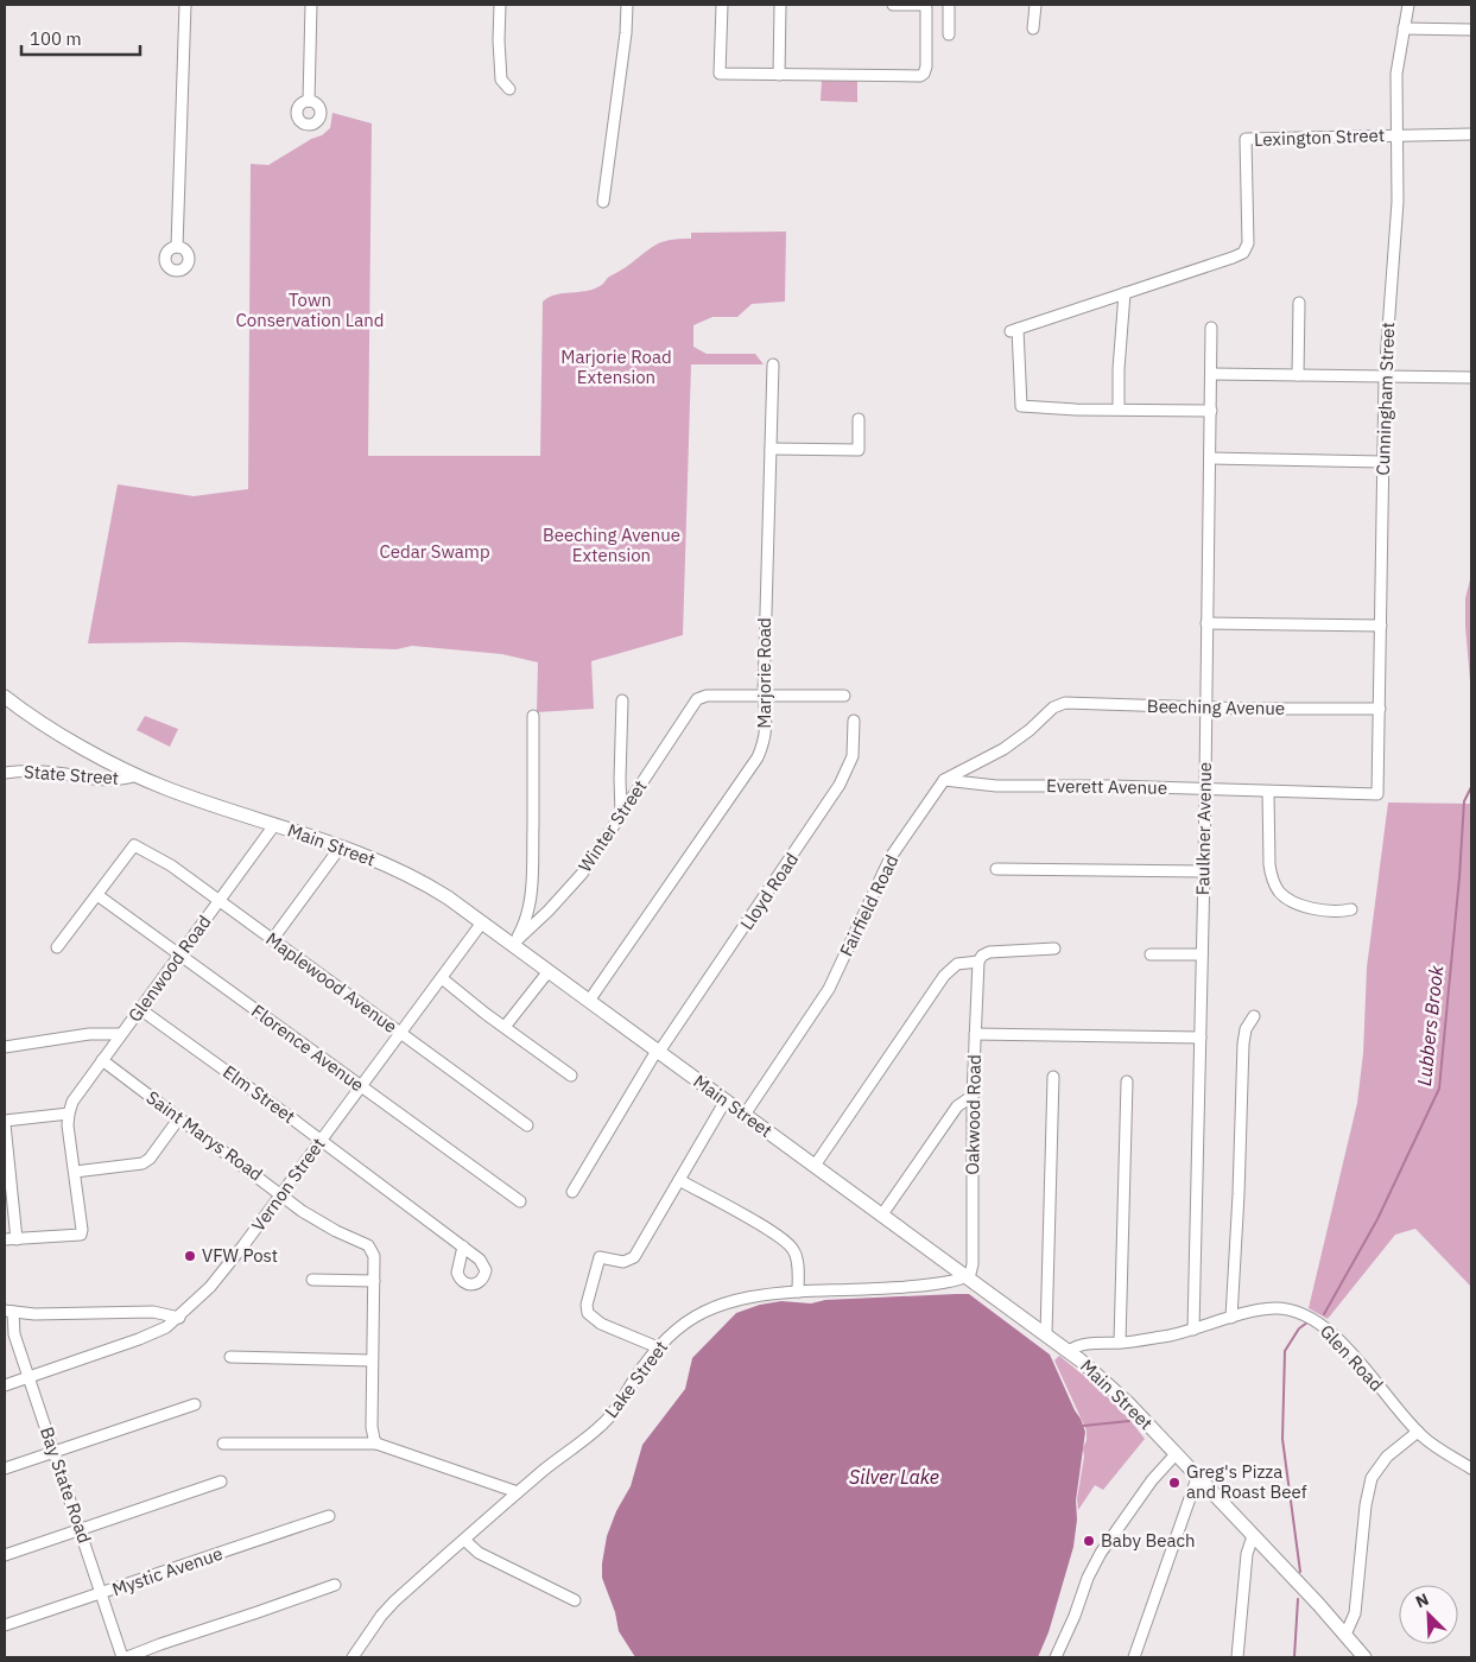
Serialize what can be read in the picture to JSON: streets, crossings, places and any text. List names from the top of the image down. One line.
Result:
{"streets":{"main road":["Main Street"],"street":["Lexington Street","Cunningham Street","Marjorie Road","Beeching Avenue","State Street","Everett Avenue","Winter Street","Faulkner Avenue","Lloyd Road","Fairfield Road","Glenwood Road","Maplewood Avenue","Florence Avenue","Elm Street","Oakwood Road","Saint Marys Road","Vernon Street","Glen Road","Lake Street","Bay State Road","Mystic Avenue"]},"crossings":[["Lexington Street","Cunningham Street"],["Cunningham Street","Beeching Avenue"],["Cunningham Street","Everett Avenue"],["Marjorie Road","Winter Street"],["Marjorie Road","Main Street"],["Beeching Avenue","Faulkner Avenue"],["Beeching Avenue","Fairfield Road"],["State Street","Main Street"],["Everett Avenue","Faulkner Avenue"],["Everett Avenue","Fairfield Road"],["Winter Street","Main Street"],["Faulkner Avenue","Glen Road"],["Main Street","Lloyd Road"],["Main Street","Fairfield Road"],["Main Street","Glenwood Road"],["Main Street","Oakwood Road"],["Main Street","Vernon Street"],["Main Street","Glen Road"],["Main Street","Lake Street"],["Glenwood Road","Maplewood Avenue"],["Glenwood Road","Florence Avenue"],["Glenwood Road","Elm Street"],["Glenwood Road","Saint Marys Road"],["Maplewood Avenue","Florence Avenue"],["Maplewood Avenue","Vernon Street"],["Florence Avenue","Vernon Street"],["Elm Street","Vernon Street"],["Oakwood Road","Lake Street"],["Saint Marys Road","Vernon Street"],["Vernon Street","Bay State Road"],["Bay State Road","Mystic Avenue"]],"water":["Lubbers Brook","Silver Lake"],"parks":["Town Conservation Land","Marjorie Road Extension","Beeching Avenue Extension","Cedar Swamp"],"places":["VFW Post","Greg's Pizza and Roast Beef","Baby Beach"],"scale_bar":"100 m","north":"top left"}
